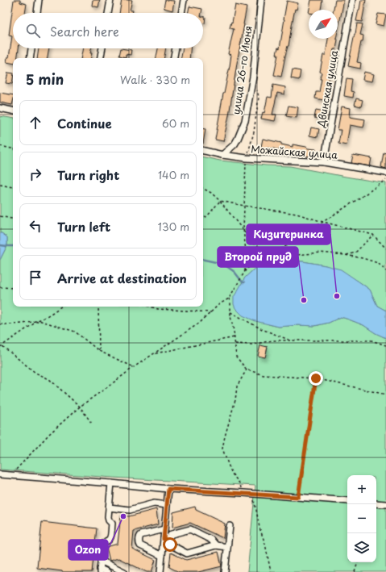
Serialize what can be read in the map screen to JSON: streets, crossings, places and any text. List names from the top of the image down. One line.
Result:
{"streets":{"street":["улица 26-го Июня","Двинская улица","Можайская улица"]},"crossings":[["улица 26-го Июня","Можайская улица"],["Двинская улица","Можайская улица"]],"places":["Кизитеринка","Второй пруд","Ozon"],"north":"top right","page":{"search":"Search here","heading":["5 min","Walk · 330 m"],"list":[["Continue","60 m"],["Turn right","140 m"],["Turn left","130 m"],"Arrive at destination"],"map_buttons":["+","−"]}}
